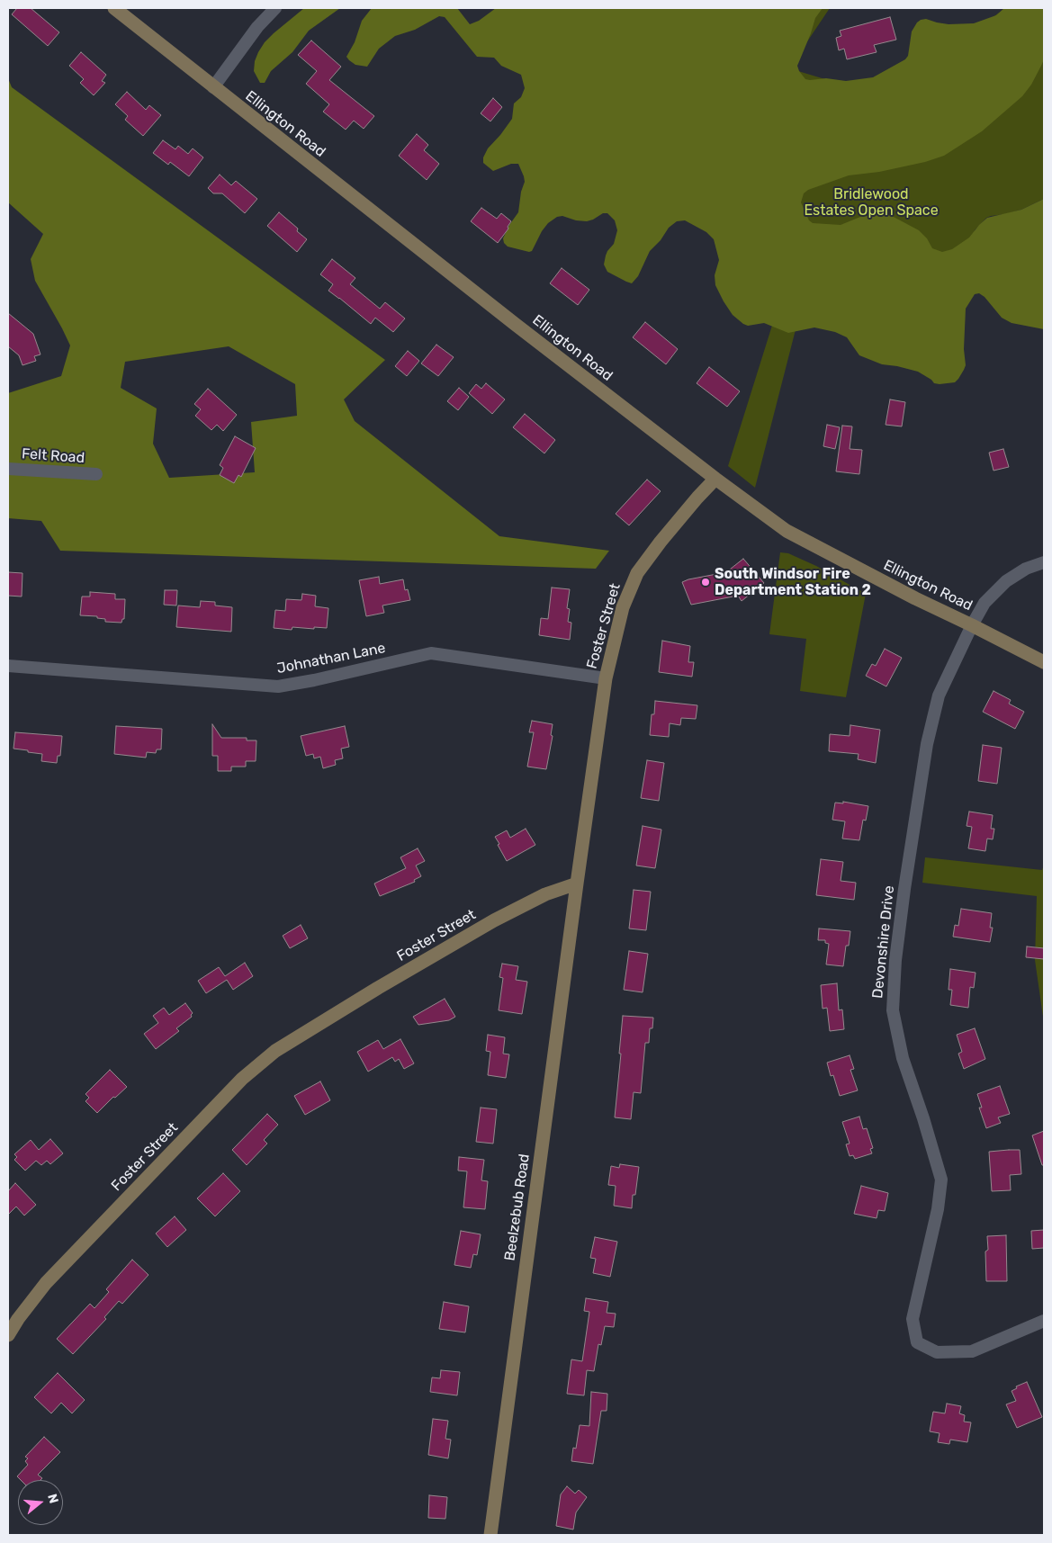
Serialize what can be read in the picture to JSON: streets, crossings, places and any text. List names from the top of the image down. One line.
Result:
{"streets":{"street":["Ellington Road","Felt Road","Foster Street","Johnathan Lane","Devonshire Drive","Beelzebub Road"]},"crossings":[["Ellington Road","Foster Street"],["Ellington Road","Devonshire Drive"],["Foster Street","Johnathan Lane"],["Foster Street","Beelzebub Road"]],"parks":["Bridlewood Estates Open Space"],"places":["South Windsor Fire Department Station 2"],"north":"right"}
